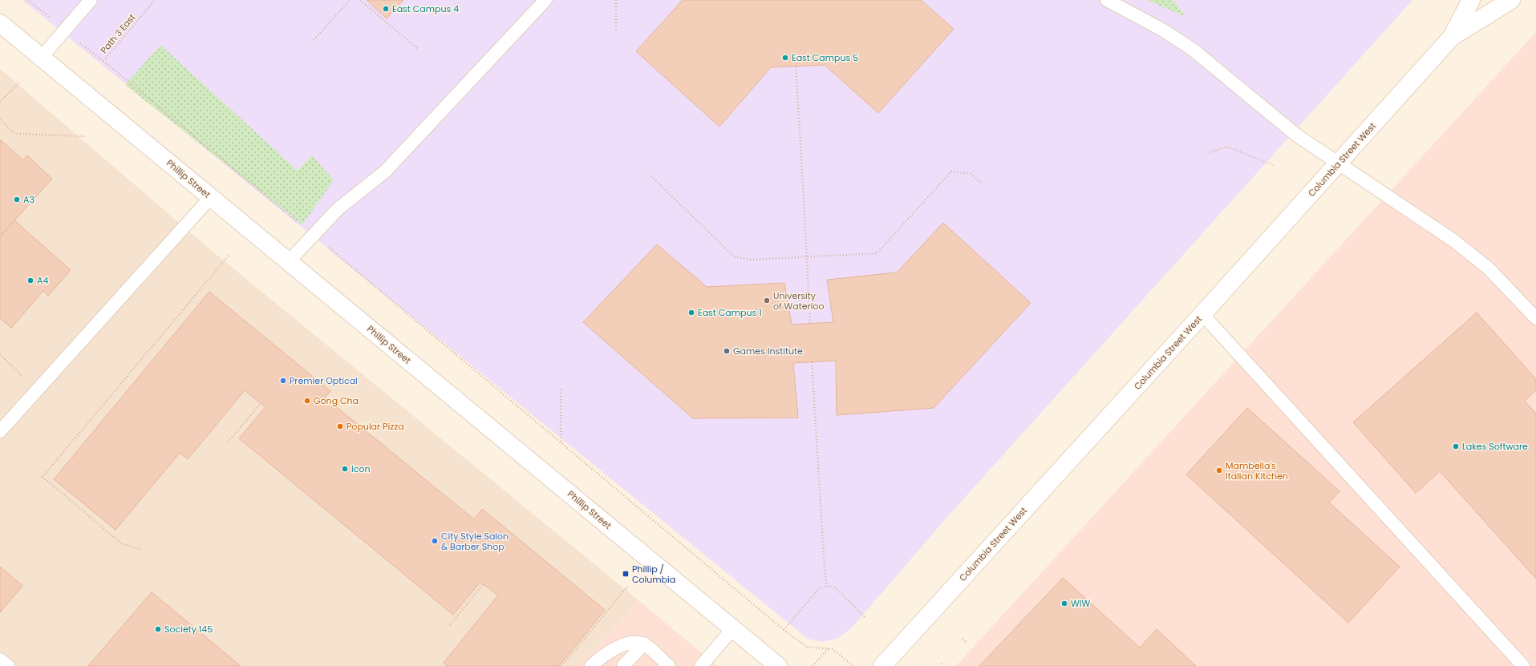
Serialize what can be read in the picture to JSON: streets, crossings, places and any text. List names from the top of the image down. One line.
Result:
{"streets":{"street":["Columbia Street West","Phillip Street"],"path":["Path 3 East"]},"places":{"other":["East Campus 4","East Campus 5","A3","A4","University of Waterloo","East Campus 1","Games Institute","Premier Optical","Gong Cha","Popular Pizza","Lakes Software","Icon","Mambella's Italian Kitchen","City Style Salon & Barber Shop","WIW","Society 145"],"transit":["Phillip / Columbia"]}}
